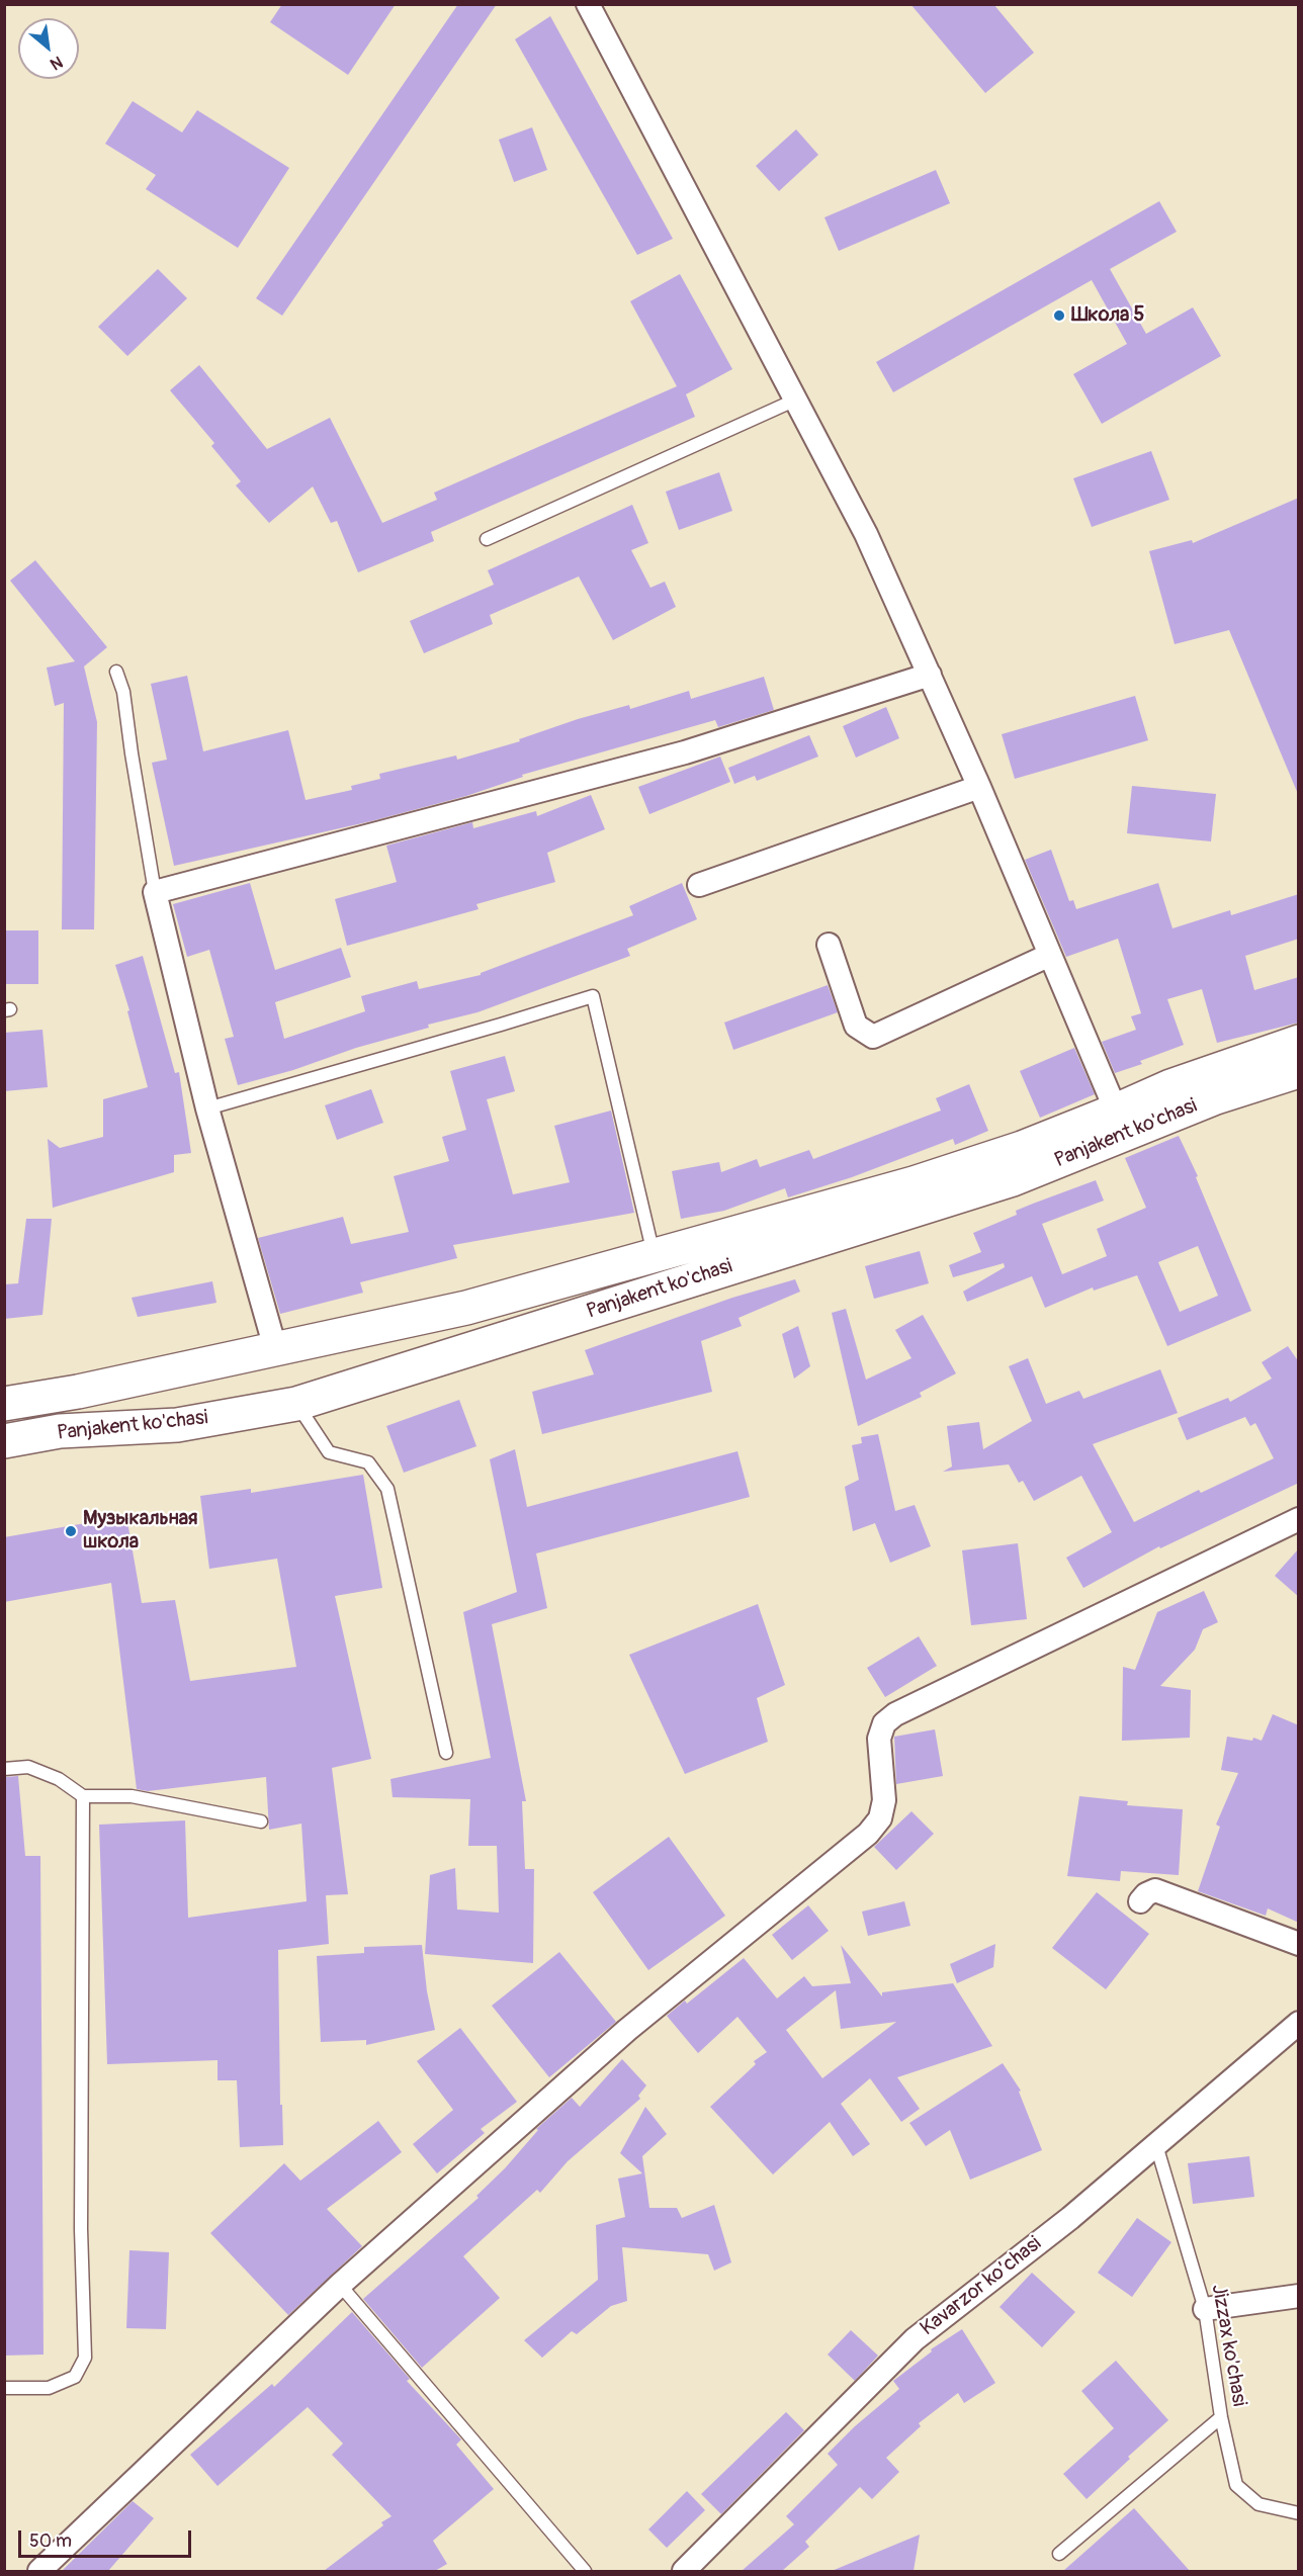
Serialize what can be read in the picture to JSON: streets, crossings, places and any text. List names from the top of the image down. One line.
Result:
{"streets":{"main road":["Panjakent ko'chasi"],"street":["Kavarzor ko’chasi"],"lane":["Jizzax ko'chasi"]},"crossings":[["Kavarzor ko’chasi","Jizzax ko'chasi"]],"places":["Школа 5","Музыкальная школа"],"scale_bar":"50 m","north":"bottom right"}
